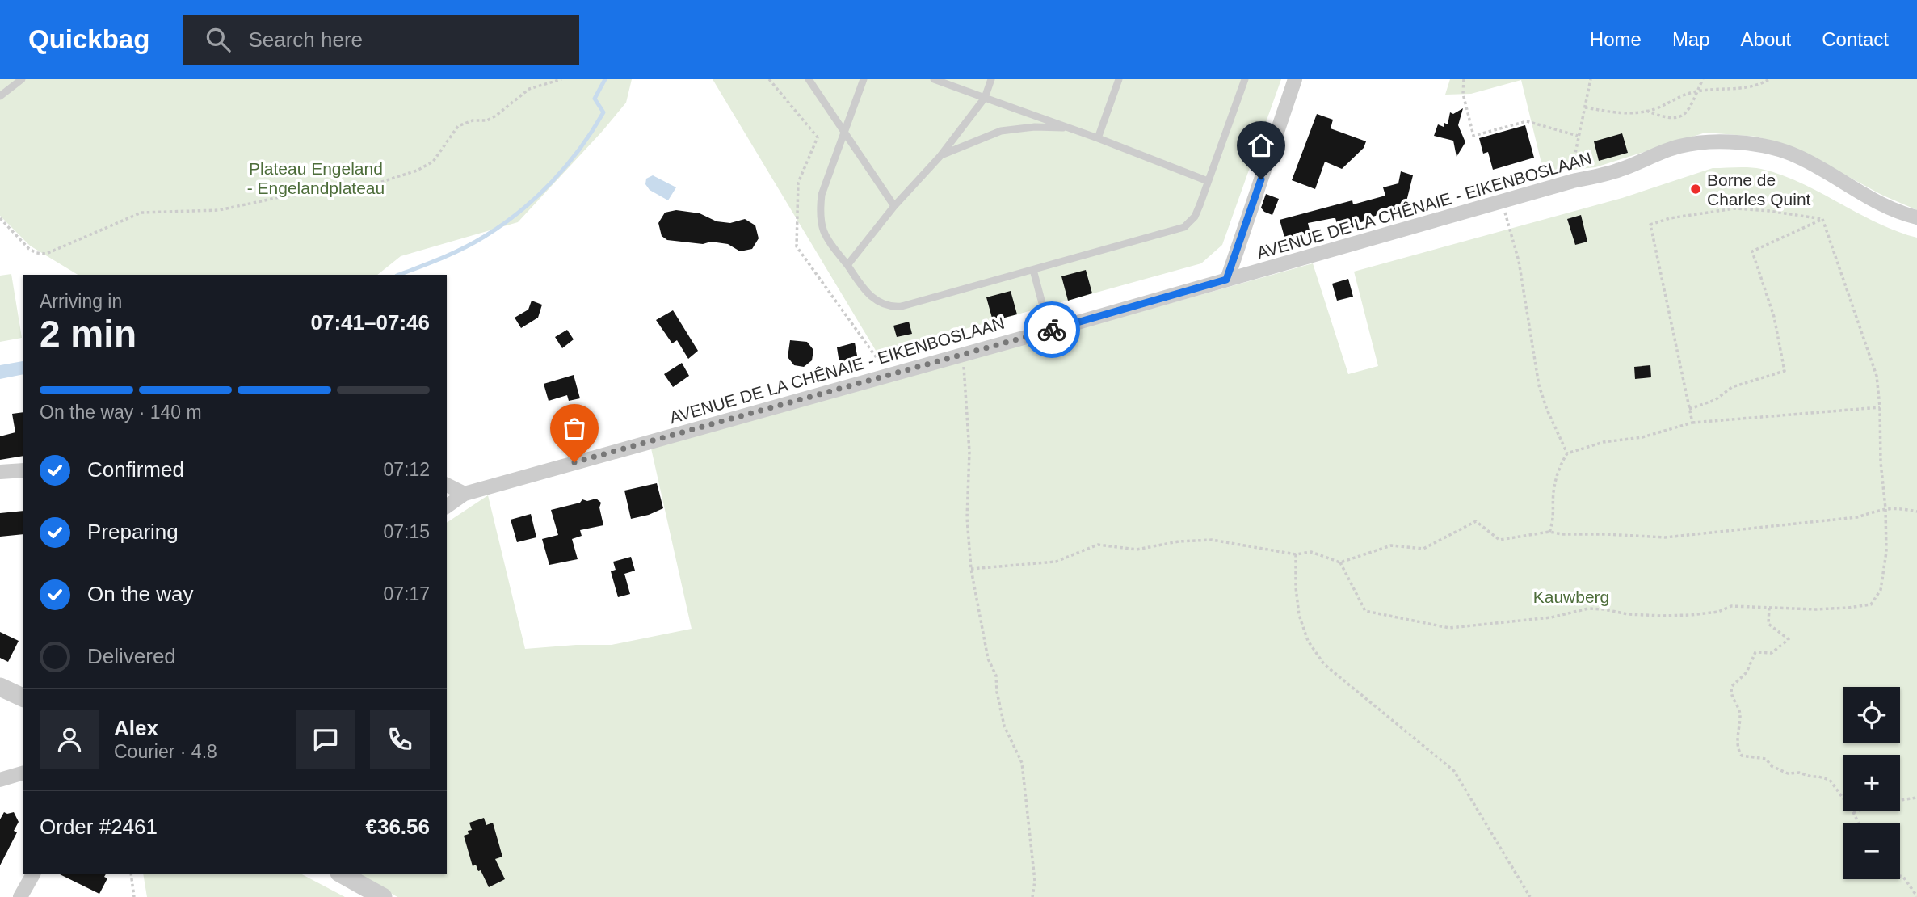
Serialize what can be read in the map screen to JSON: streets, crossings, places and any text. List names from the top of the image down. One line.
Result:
{"streets":{"street":["AVENUE DE LA CHÊNAIE - EIKENBOSLAAN"]},"parks":["Plateau Engeland - Engelandplateau","Kauwberg"],"places":["Borne de Charles Quint"],"page":{"header":"Quickbag","search":"Search here","nav":["Home","Map","About","Contact"],"heading":["2 min","Arriving in","07:41–07:46"],"panel":["Alex","Courier · 4.8","Order #2461","€36.56"],"bar":"On the way · 140 m","list":[["Confirmed","07:12"],["Preparing","07:15"],["On the way","07:17"],"Delivered"],"map_buttons":["+","−"]}}
